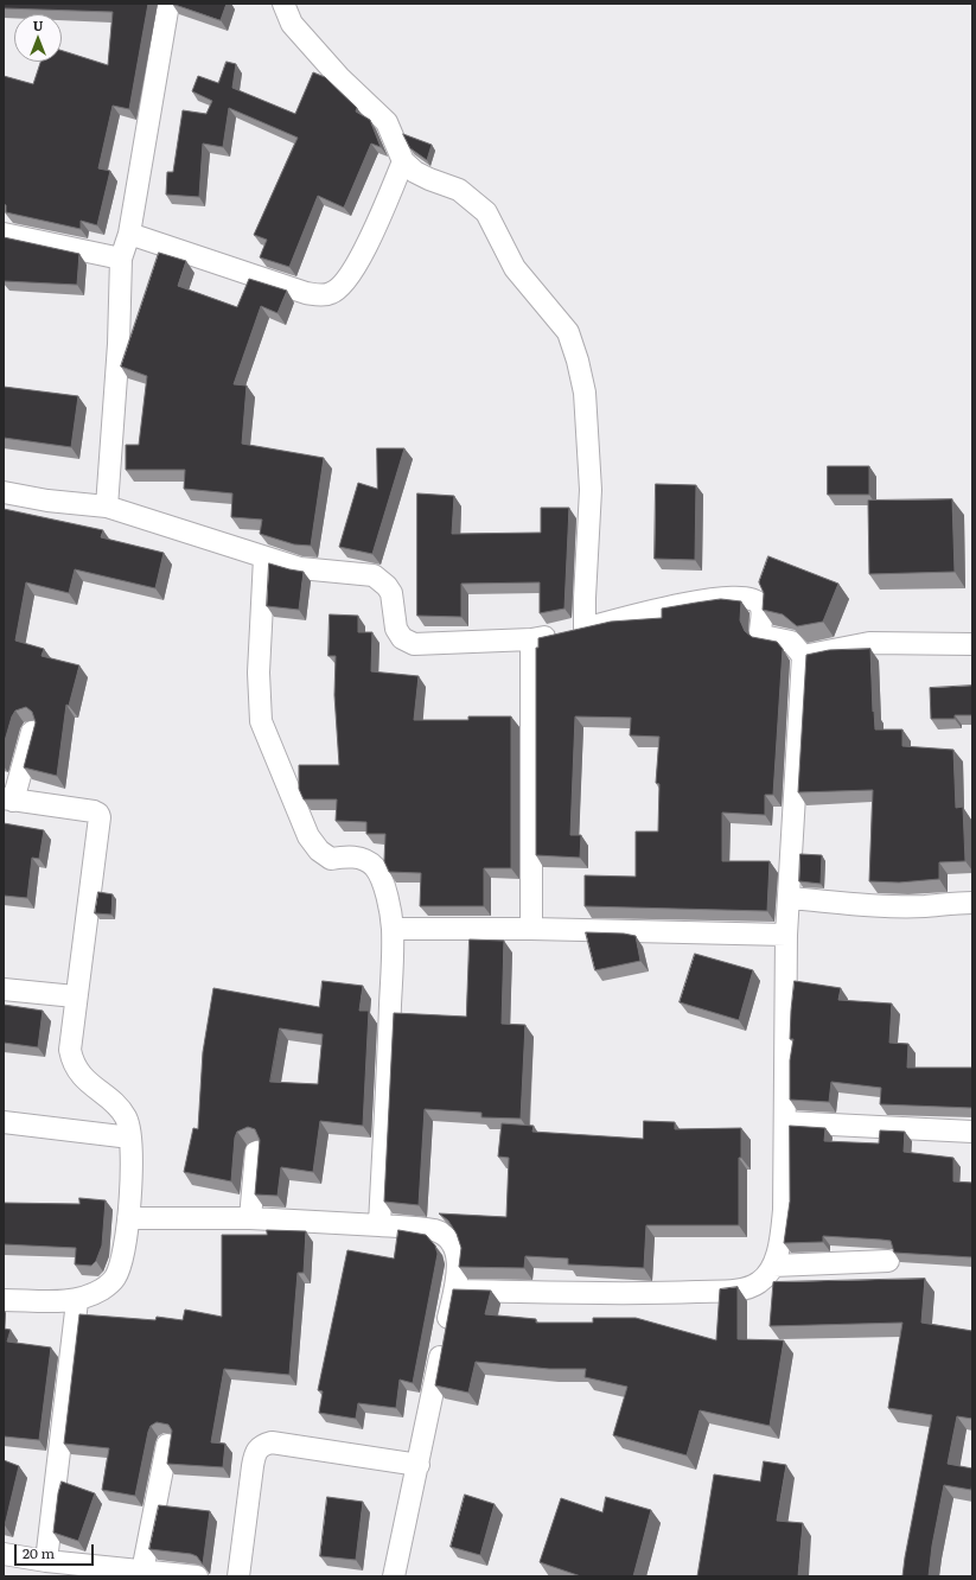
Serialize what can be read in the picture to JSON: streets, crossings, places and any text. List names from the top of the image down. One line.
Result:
{"scale_bar":"20 m","north":"top"}
